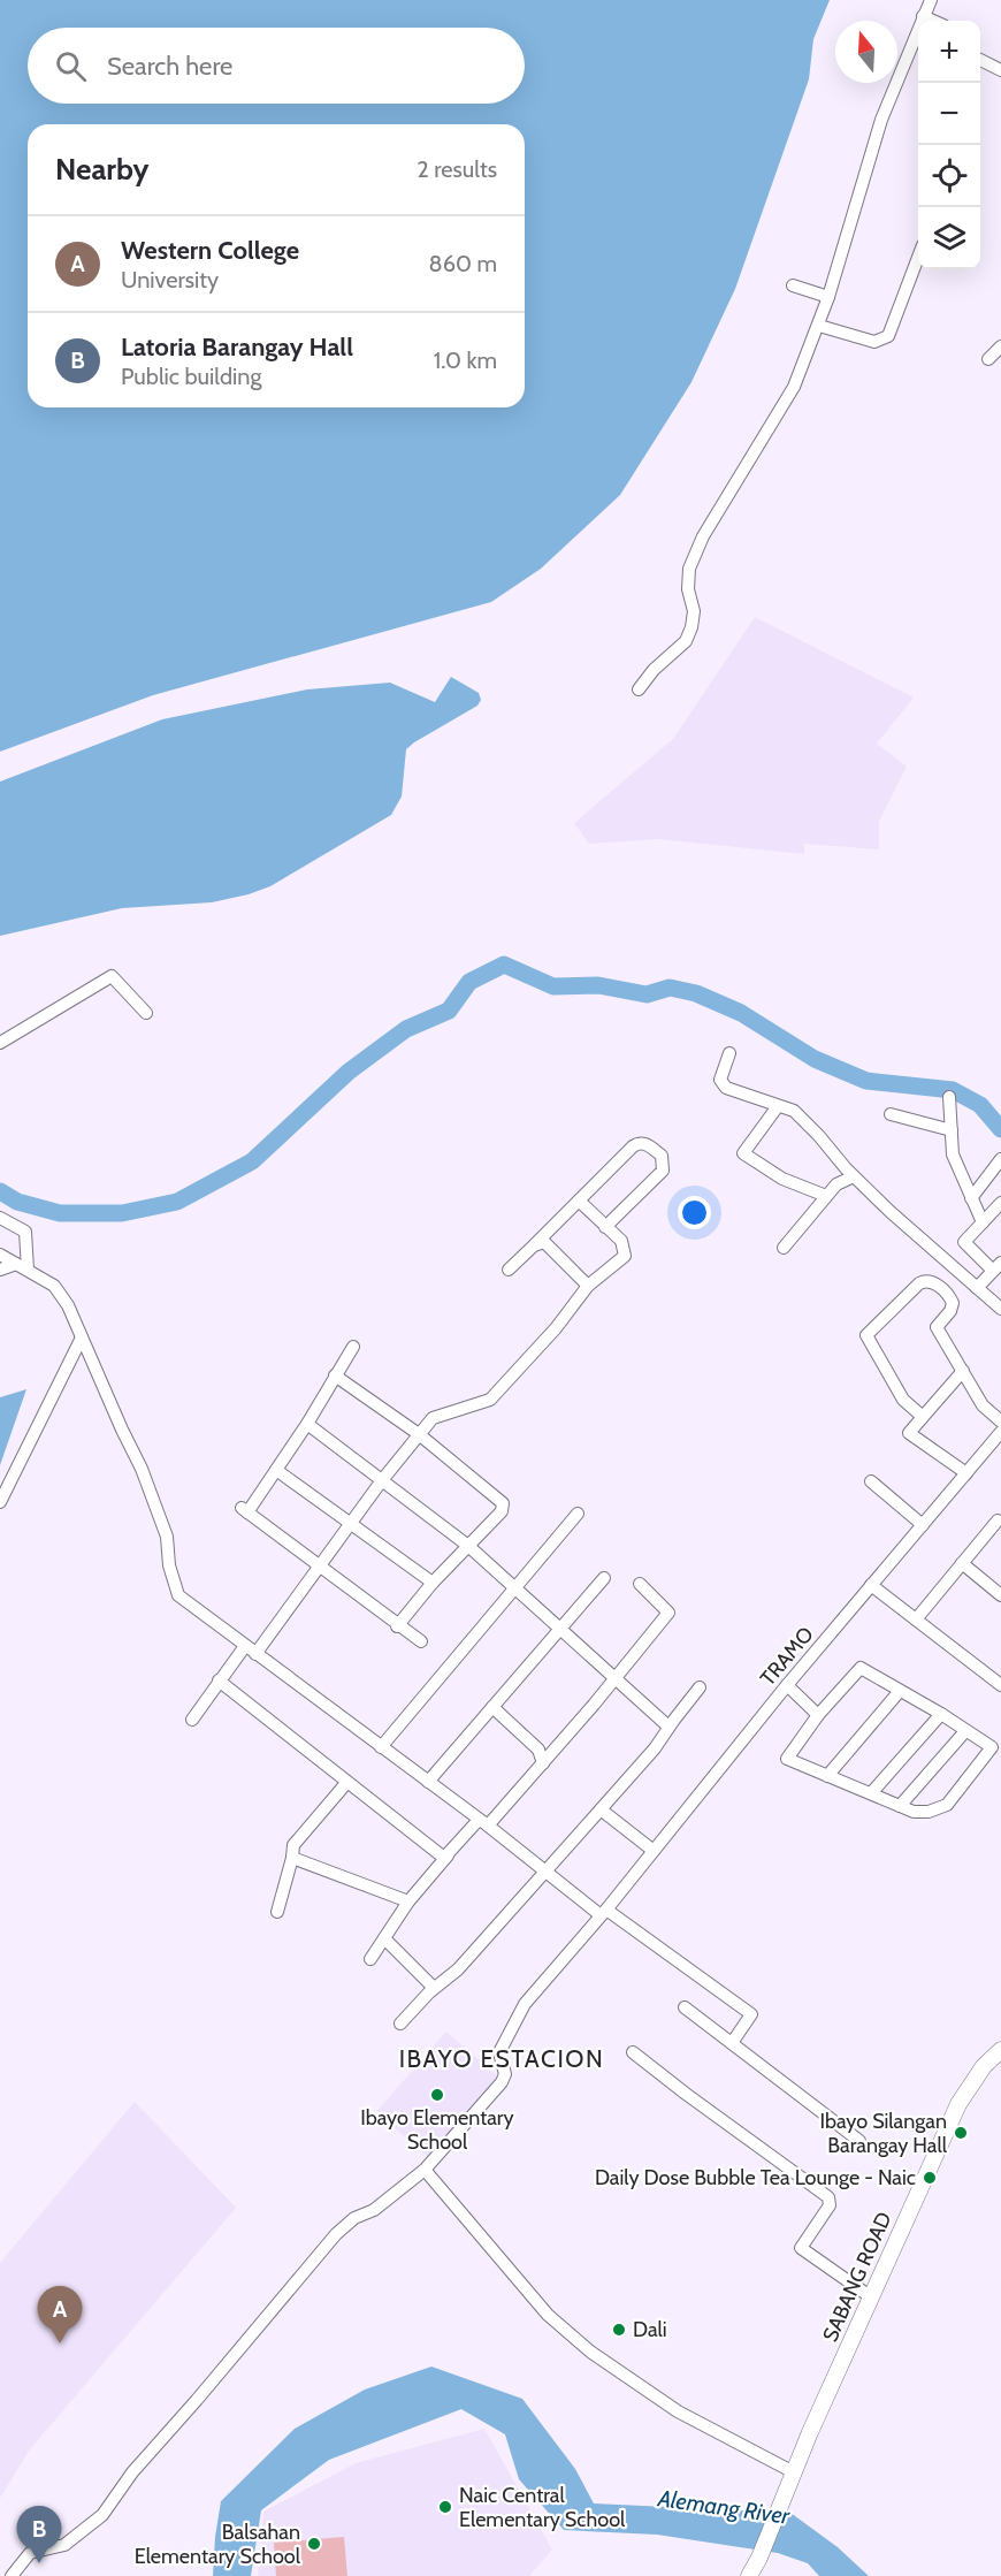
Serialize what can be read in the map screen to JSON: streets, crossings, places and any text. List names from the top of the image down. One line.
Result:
{"streets":{"main road":["SABANG ROAD"],"street":["TRAMO"]},"districts":["IBAYO ESTACION"],"water":["Alemang River"],"places":["Ibayo Elementary School","Ibayo Silangan Barangay Hall","Daily Dose Bubble Tea Lounge - Naic","Dali","Naic Central Elementary School","Balsahan Elementary School"],"north":"top","page":{"map_buttons":["+","−"],"search":"Search here","heading":["Nearby","2 results"],"list":[{"mark":"A","name":"Western College","note":"University","value":"860 m"},{"mark":"B","name":"Latoria Barangay Hall","note":"Public building","value":"1.0 km"}],"pins":["A","B"]}}
